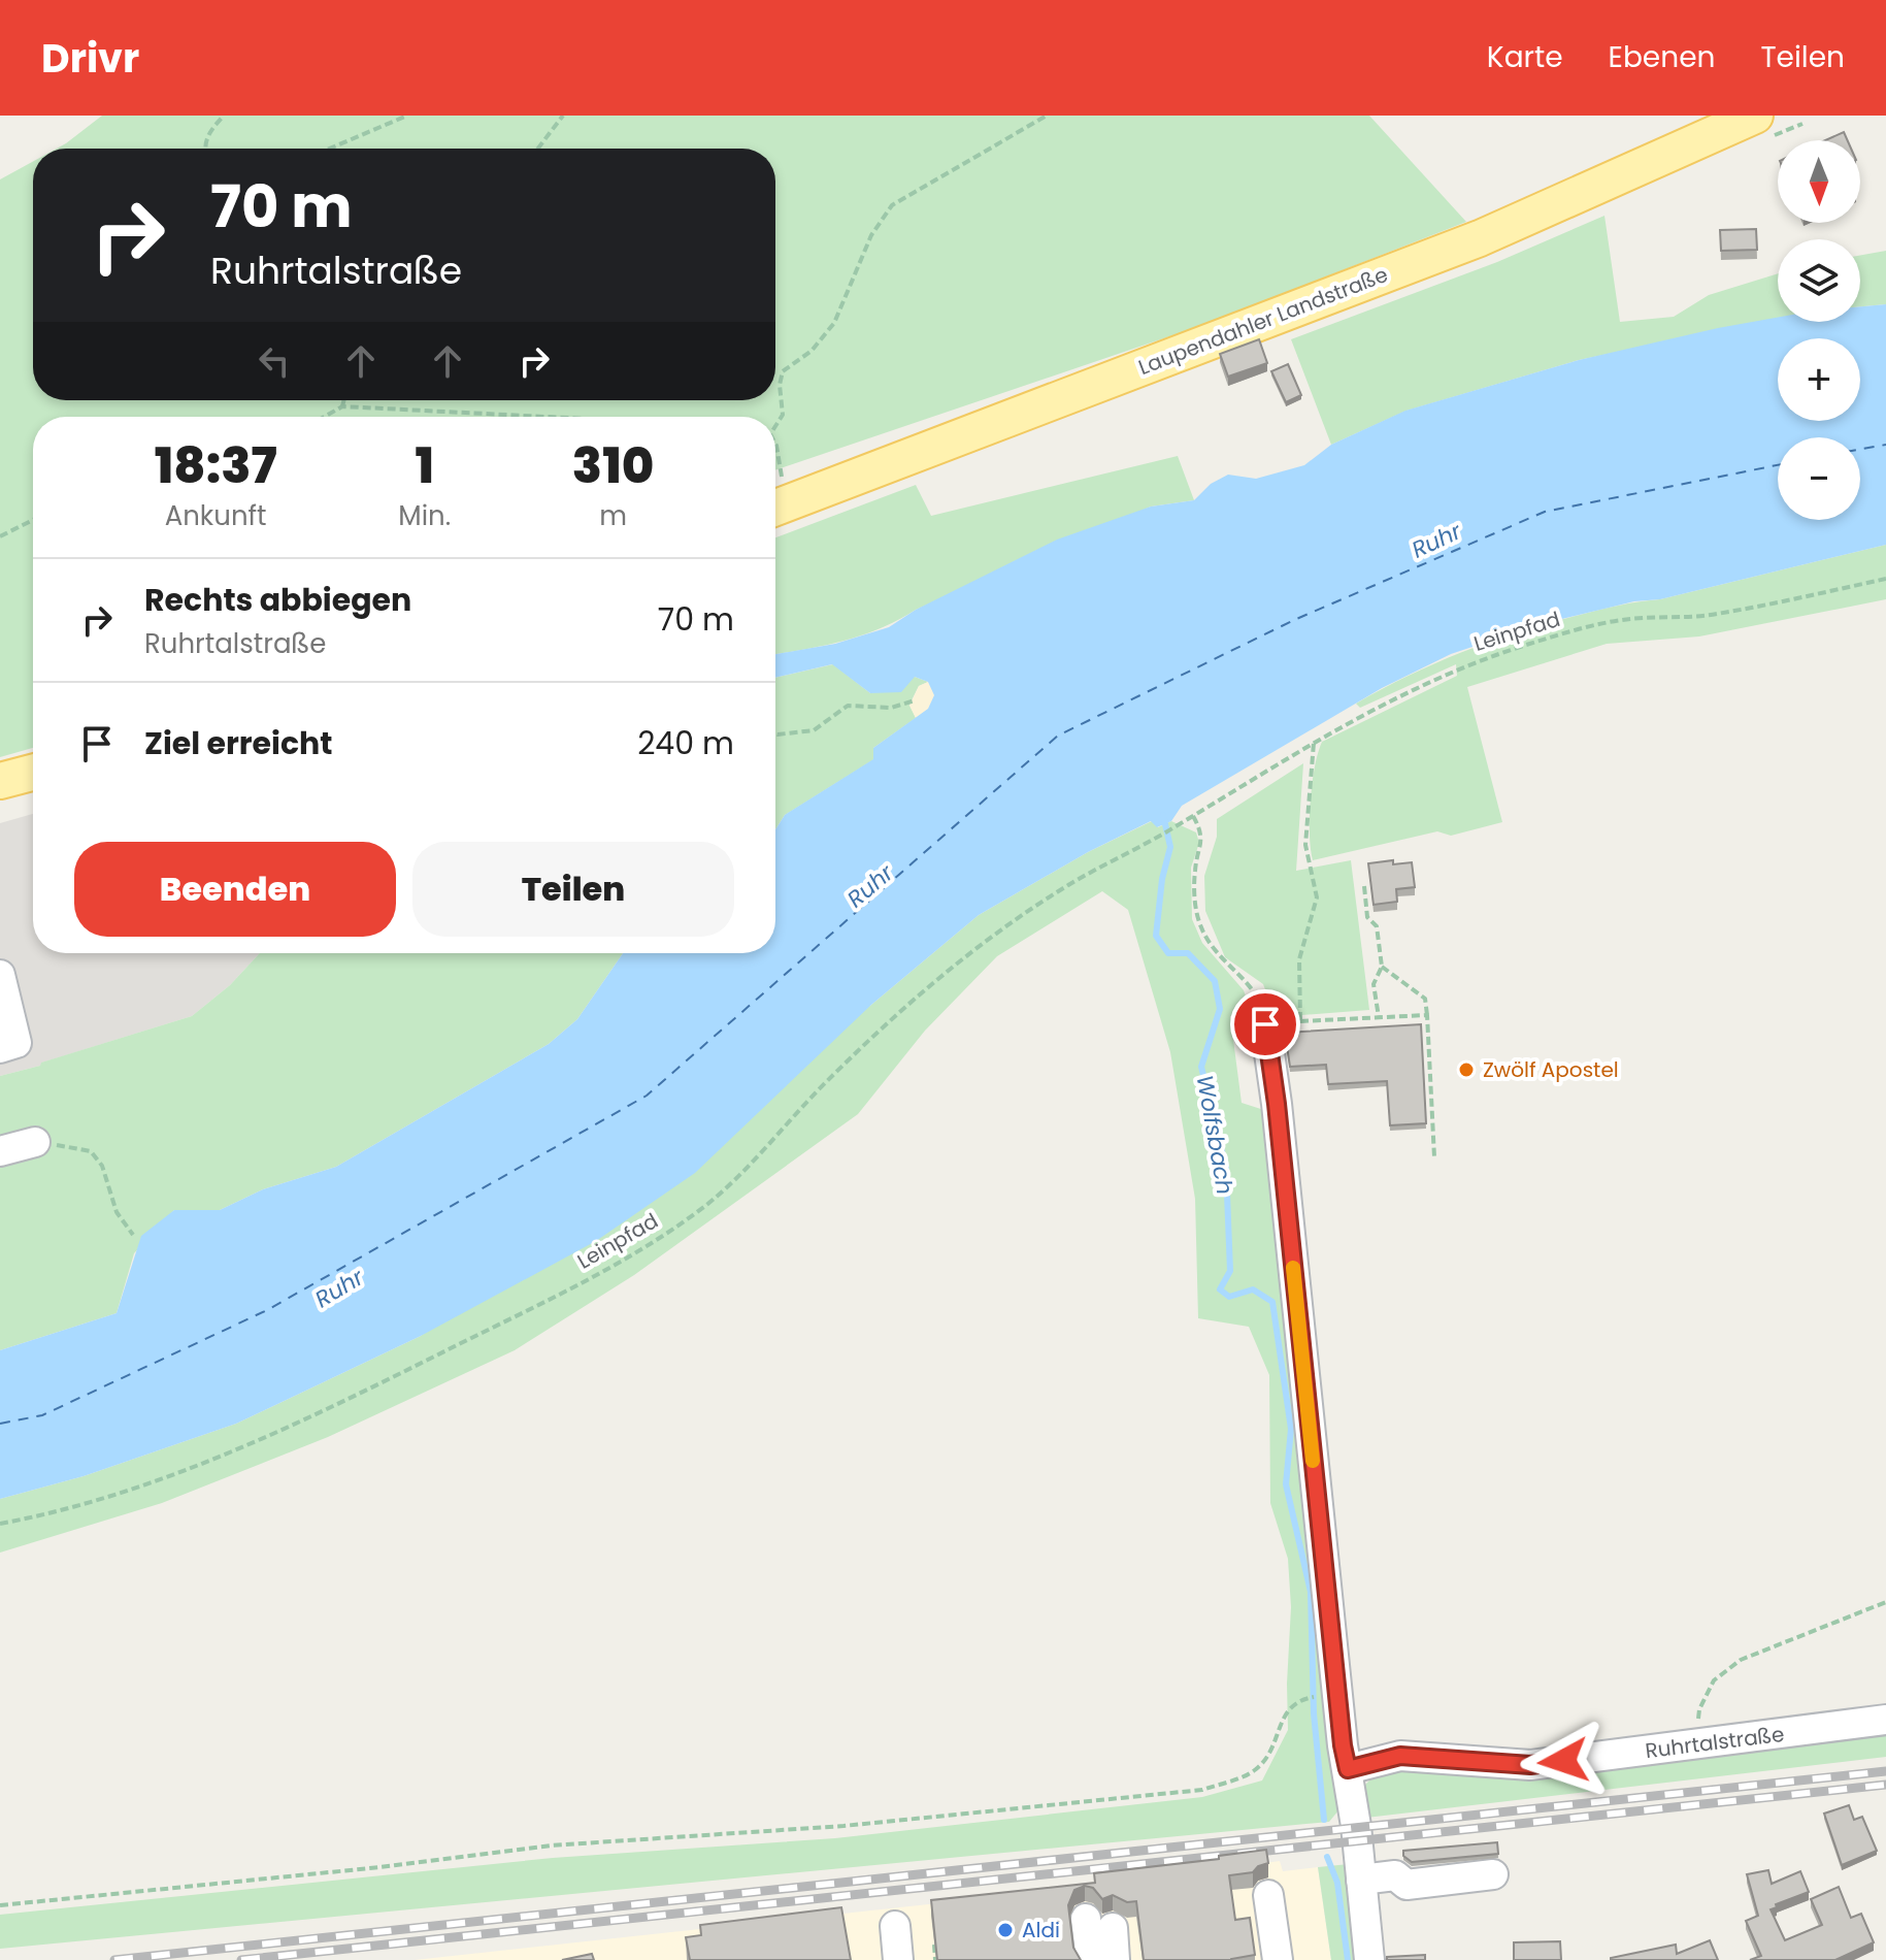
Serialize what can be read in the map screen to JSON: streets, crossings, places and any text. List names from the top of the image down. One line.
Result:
{"streets":{"main road":["Laupendahler Landstraße"],"street":["Ruhrtalstraße"],"path":["Leinpfad"]},"water":["Ruhr","Wolfsbach"],"places":["Zwölf Apostel","Aldi"],"north":"bottom","page":{"header":"Drivr","nav":["Karte","Ebenen","Teilen"],"map_buttons":["+","−"],"turn":["70 m","Ruhrtalstraße"],"eta":["18:37","Ankunft","1","Min.","310","m"],"list":[{"name":"Rechts abbiegen","note":"Ruhrtalstraße","value":"70 m"},{"name":"Ziel erreicht","value":"240 m"}],"buttons":["Beenden","Teilen"]}}
